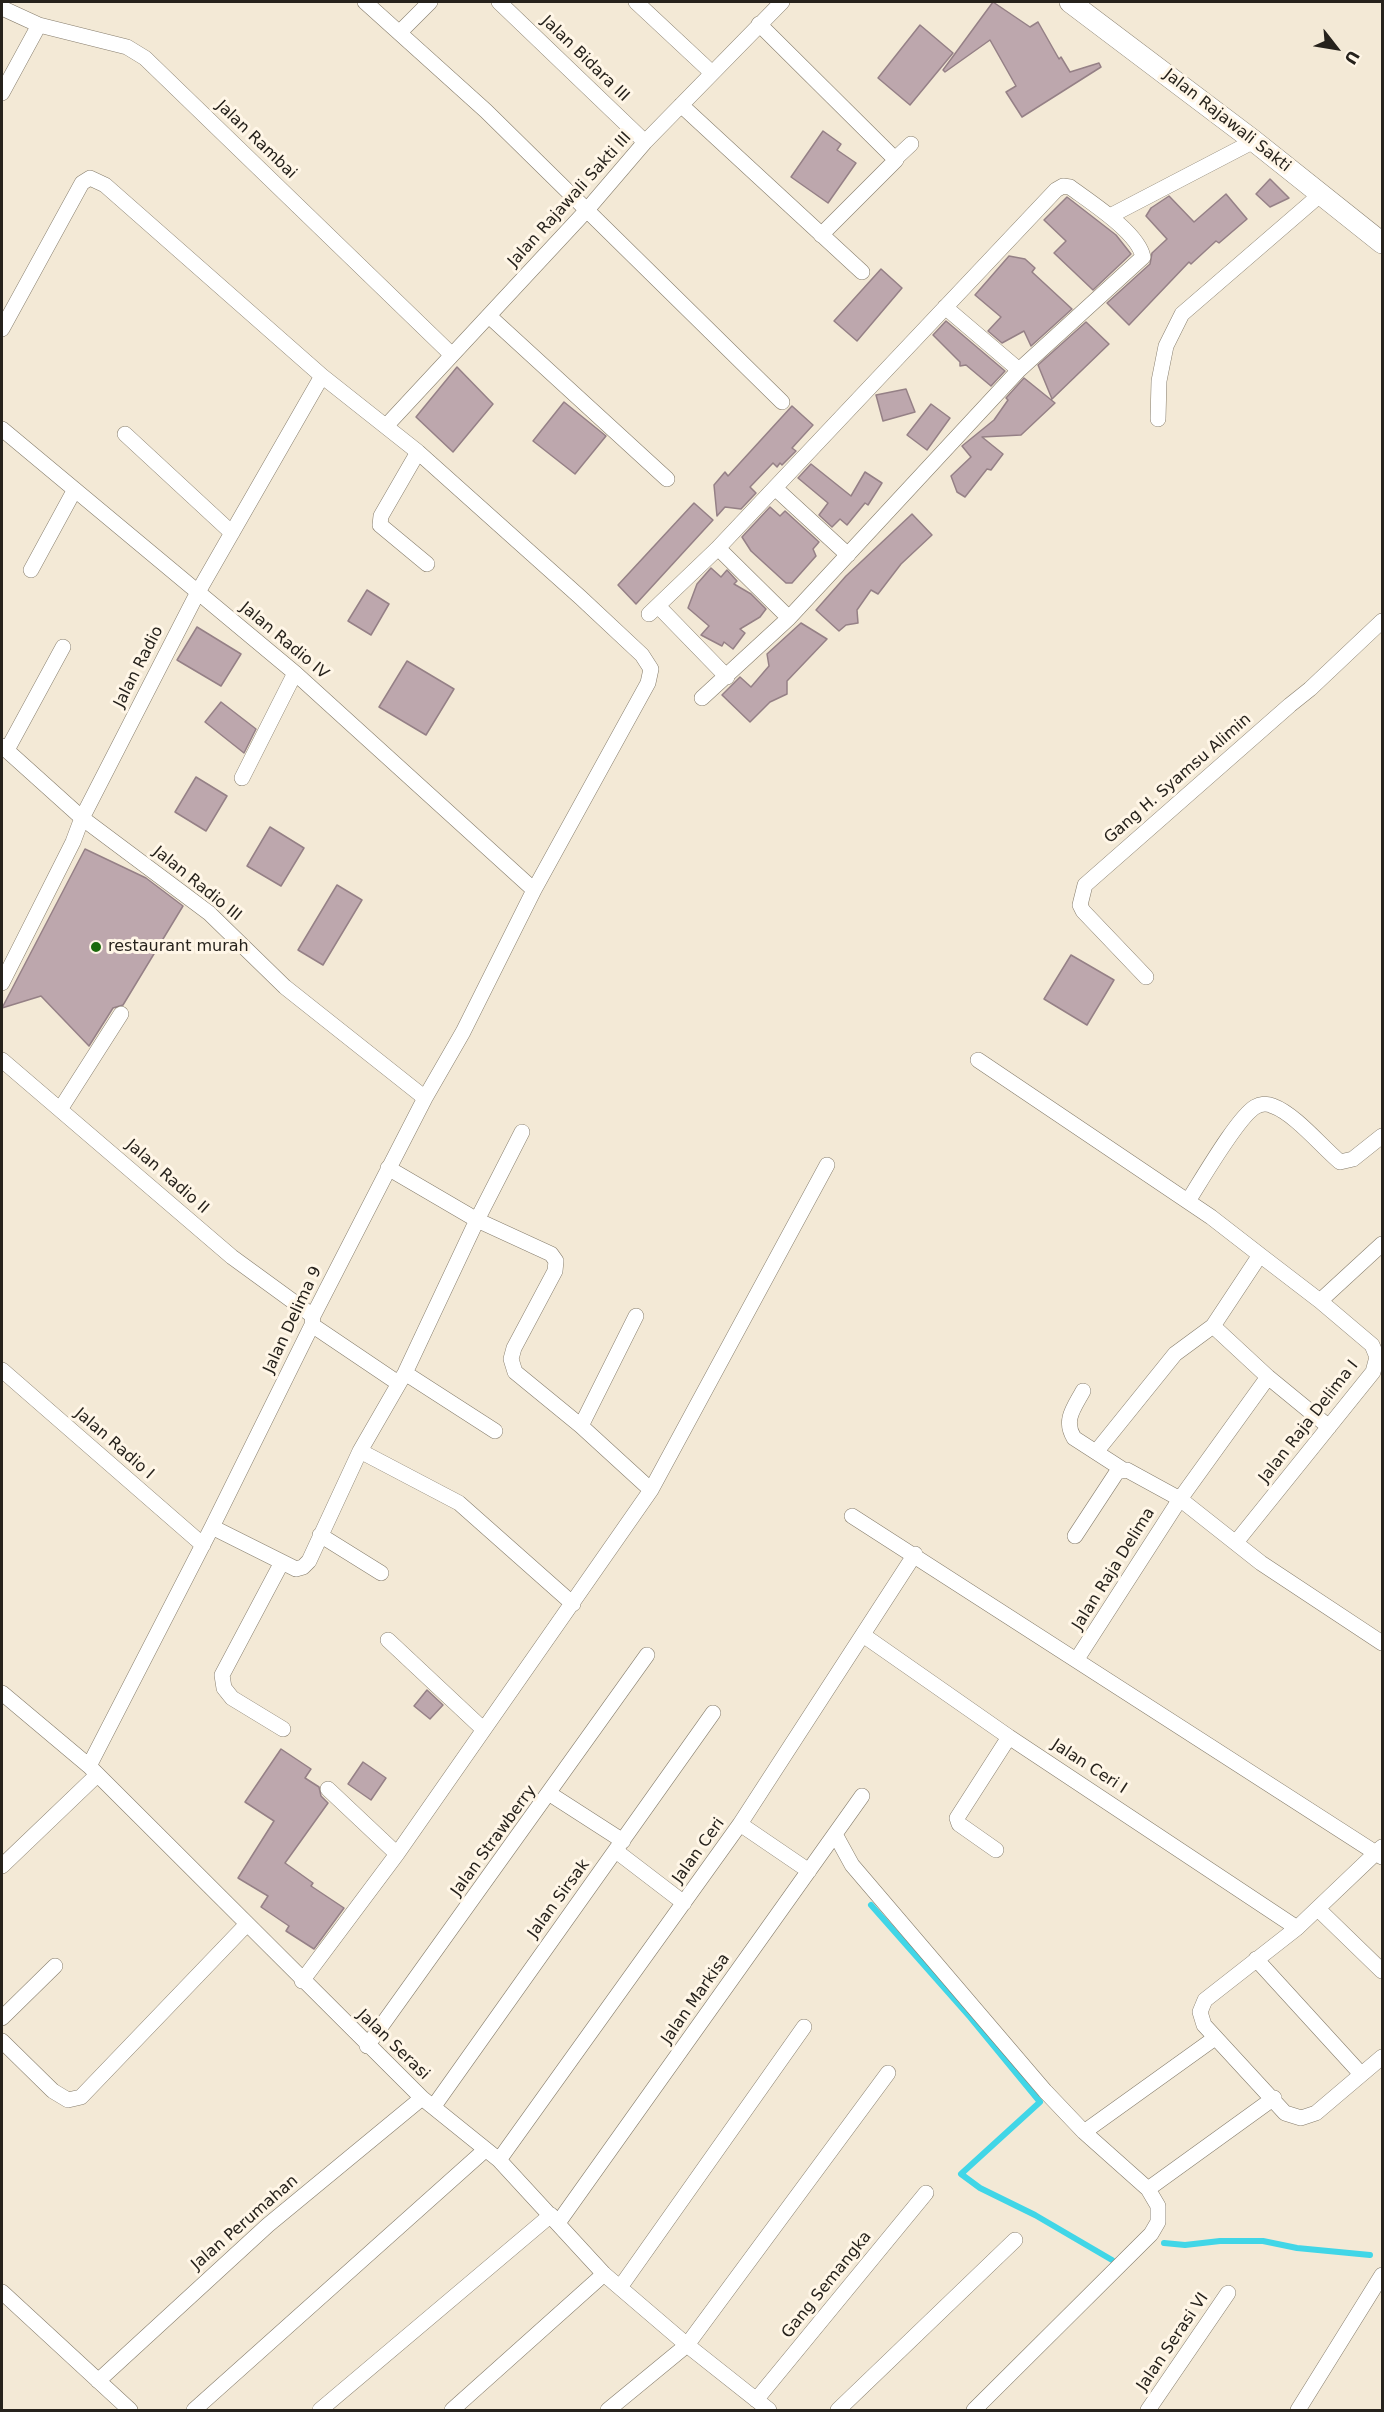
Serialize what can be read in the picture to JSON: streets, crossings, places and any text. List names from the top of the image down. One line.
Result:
{"streets":{"street":["Jalan Bidara III","Jalan Rajawali Sakti","Jalan Rambai","Jalan Rajawali Sakti III","Jalan Radio IV","Jalan Radio","Gang H. Syamsu Alimin","Jalan Radio III","Jalan Radio II","Jalan Delima 9","Jalan Raja Delima I","Jalan Radio I","Jalan Raja Delima","Jalan Ceri I","Jalan Strawberry","Jalan Ceri","Jalan Sirsak","Jalan Markisa","Jalan Serasi","Jalan Perumahan","Gang Semangka","Jalan Serasi VI"]},"crossings":[["Jalan Bidara III","Jalan Rajawali Sakti III"],["Jalan Rambai","Jalan Rajawali Sakti III"],["Jalan Radio IV","Jalan Radio"],["Jalan Radio IV","Jalan Delima 9"],["Jalan Radio","Jalan Radio III"],["Jalan Radio III","Jalan Delima 9"],["Jalan Radio II","Jalan Delima 9"],["Jalan Delima 9","Jalan Radio I"],["Jalan Delima 9","Jalan Serasi"],["Jalan Ceri I","Jalan Ceri"],["Jalan Strawberry","Jalan Serasi"],["Jalan Ceri","Jalan Serasi"],["Jalan Sirsak","Jalan Serasi"],["Jalan Sirsak","Jalan Perumahan"],["Jalan Markisa","Jalan Serasi"],["Jalan Serasi","Jalan Perumahan"],["Jalan Serasi","Gang Semangka"]],"places":["restaurant murah"],"north":"bottom right"}
